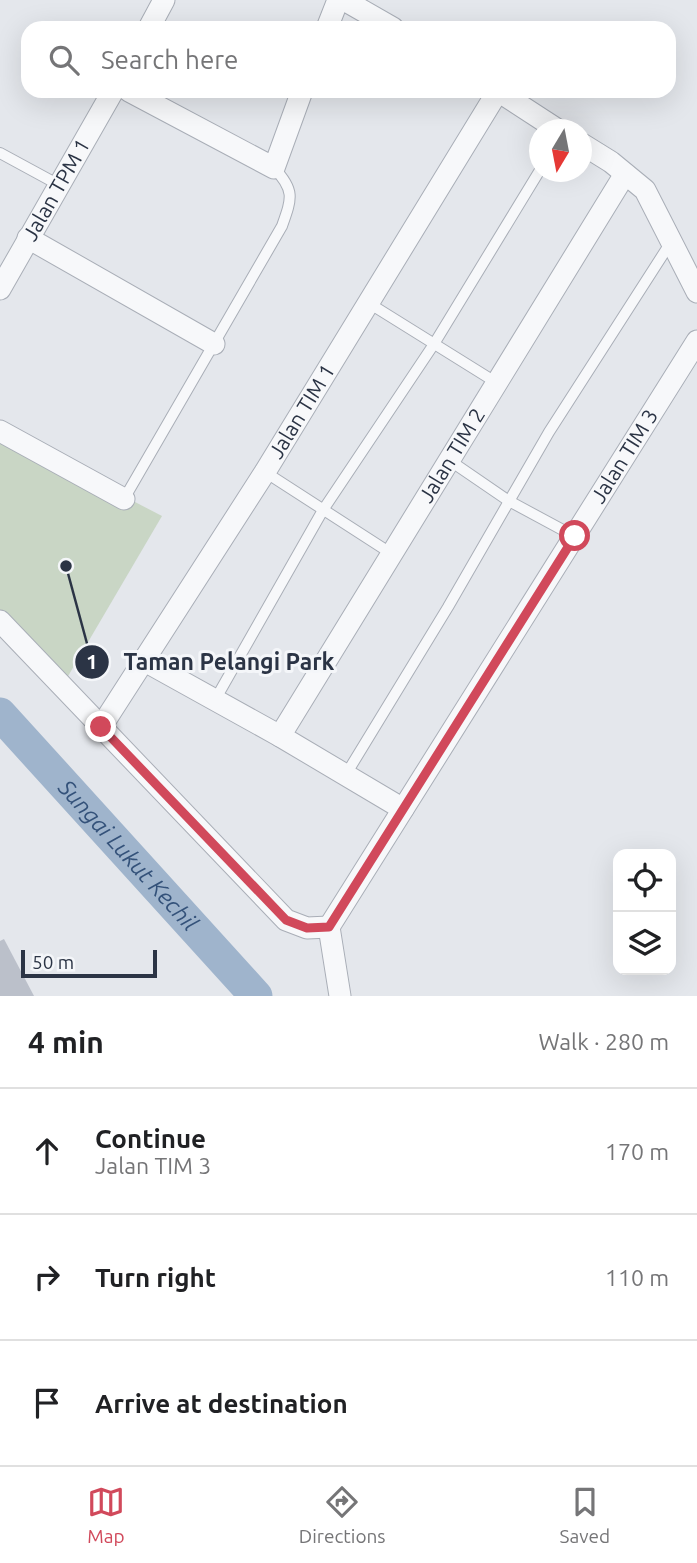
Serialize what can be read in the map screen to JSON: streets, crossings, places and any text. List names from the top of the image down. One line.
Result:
{"streets":{"street":["Jalan TPM 1","Jalan TIM 1","Jalan TIM 2","Jalan TIM 3"]},"water":["Sungai Lukut Kechil"],"places":["Taman Pelangi Park"],"scale_bar":"50 m","north":"bottom","page":{"search":"Search here","scale":"50 m","heading":["4 min","Walk · 280 m"],"list":[["Continue","Jalan TIM 3","170 m"],["Turn right","110 m"],"Arrive at destination"],"nav":["Map","Directions","Saved"]}}
